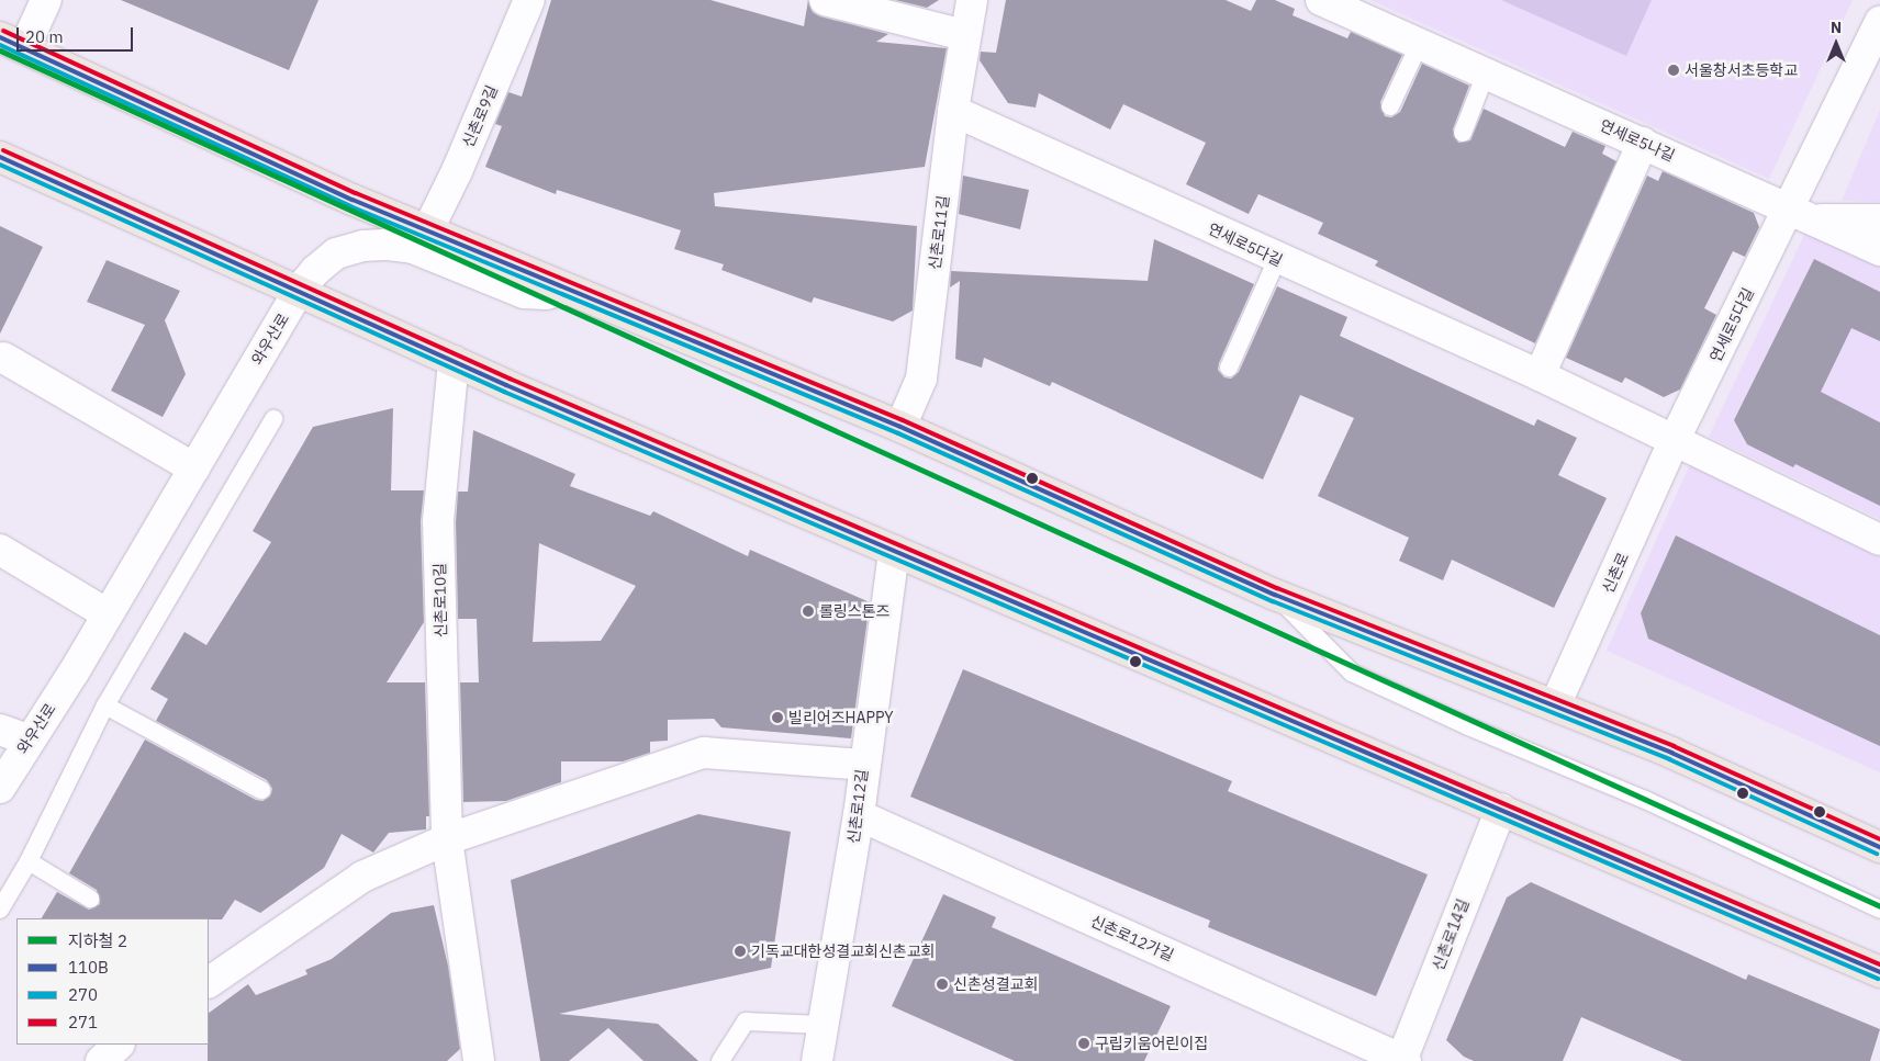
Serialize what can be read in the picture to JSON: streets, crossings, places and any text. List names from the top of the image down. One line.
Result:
{"streets":{"street":["신촌로9길","연세로5나길","신촌로11길","연세로5다길","와우산로","신촌로","신촌로10길","신촌로12길","신촌로14길","신촌로12가길"]},"crossings":[["연세로5나길","연세로5다길"],["신촌로11길","연세로5다길"],["연세로5다길","신촌로"],["신촌로12길","신촌로12가길"],["신촌로14길","신촌로12가길"]],"places":["서울창서초등학교","롤링스톤즈","빌리어즈HAPPY","기독교대한성결교회신촌교회","신촌성결교회","구립키움어린이집"],"lines":["transit line 271","transit line 110B","transit line 270","metro line 2"],"legend":["지하철 2","110B","270","271"],"scale_bar":"20 m","north":"top"}
